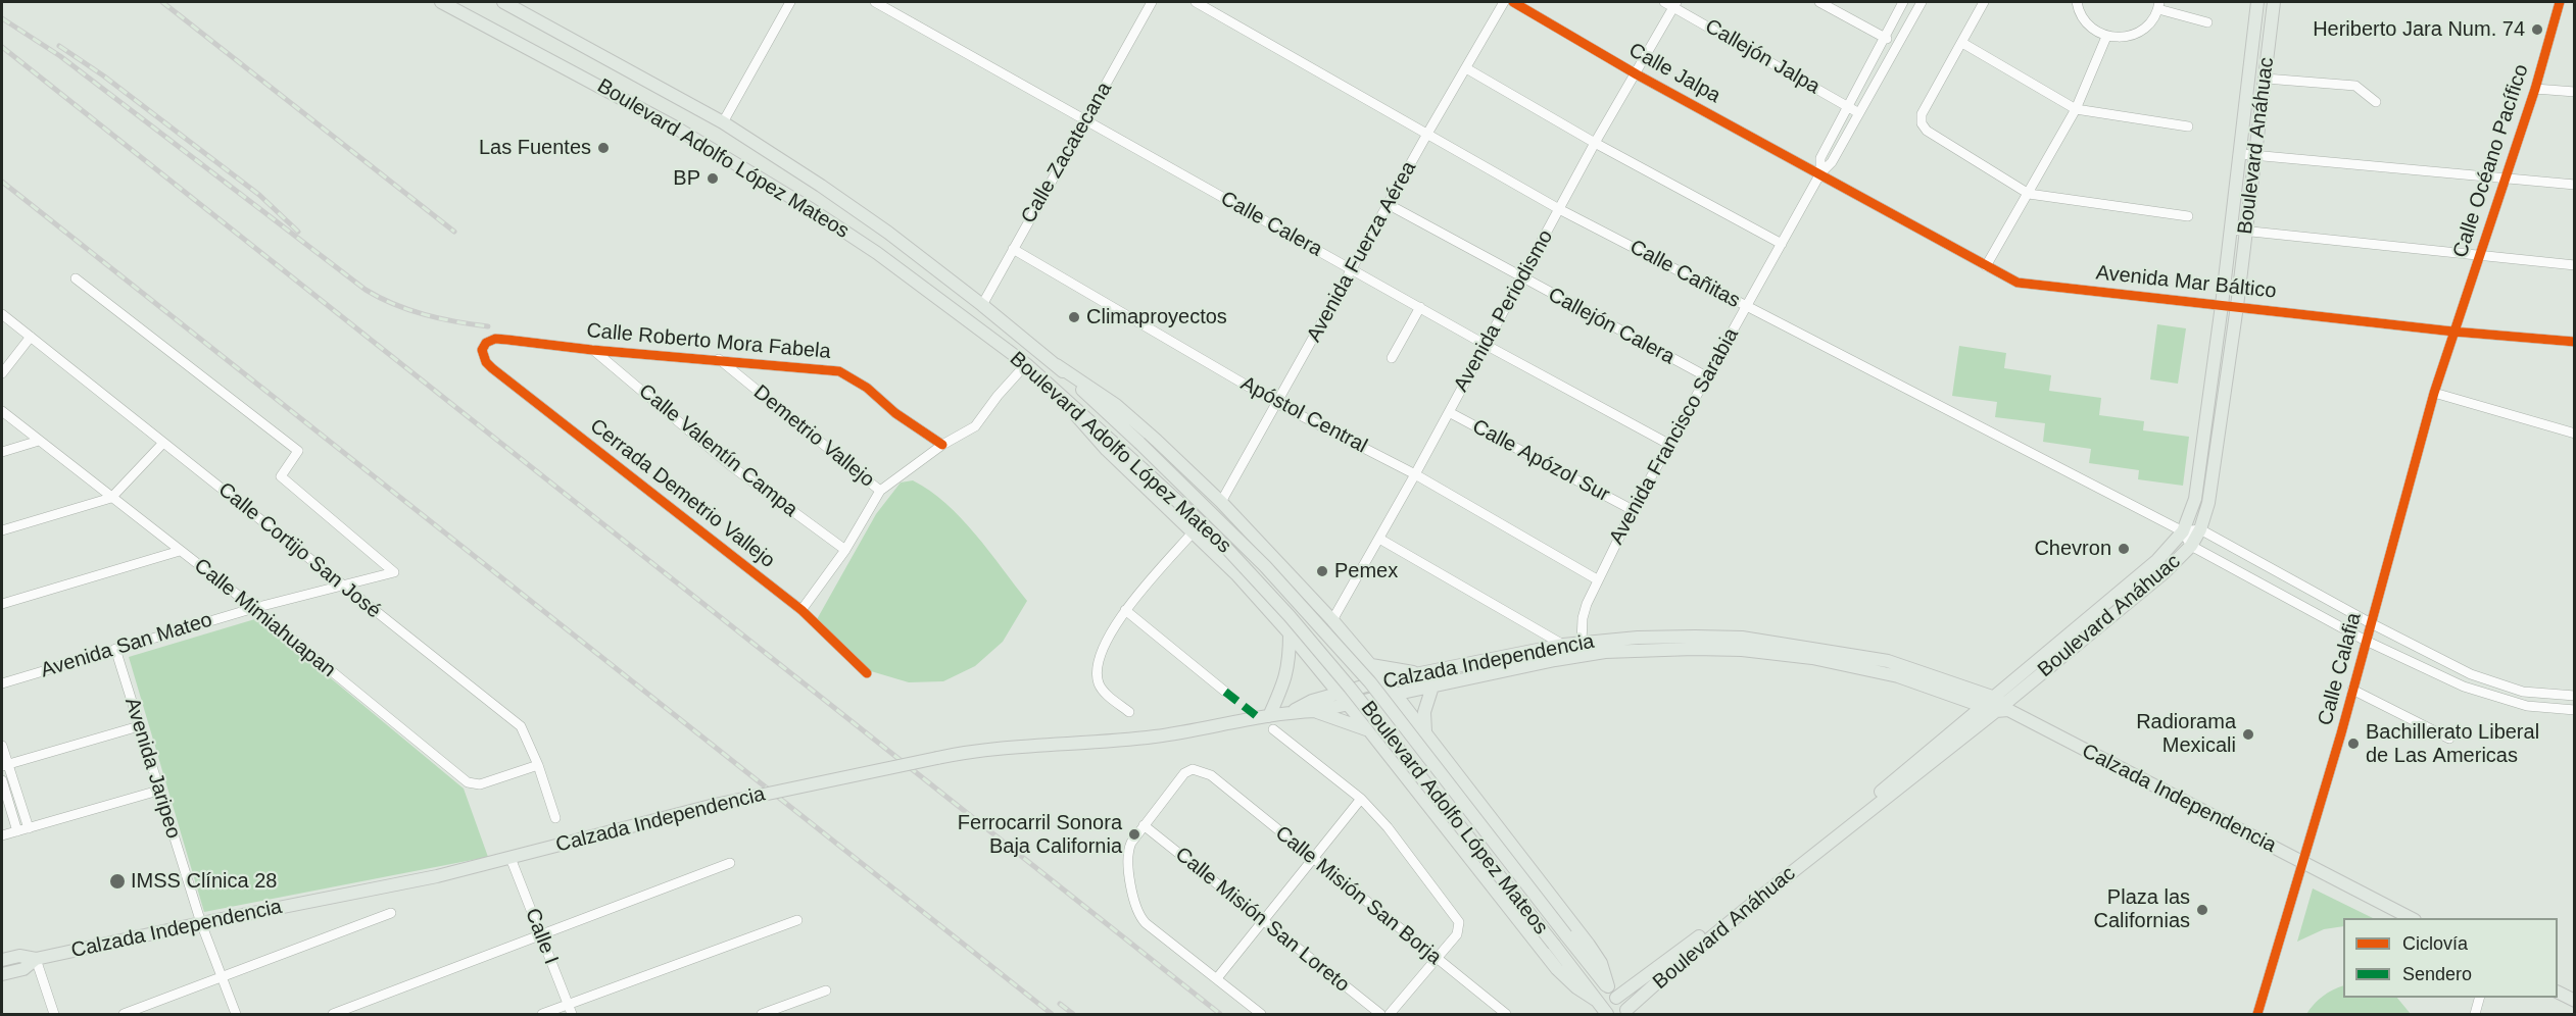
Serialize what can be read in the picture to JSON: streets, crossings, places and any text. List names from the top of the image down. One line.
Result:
{"streets":{"main road":["Boulevard Anáhuac","Boulevard Adolfo López Mateos","Calzada Independencia"],"street":["Callejón Jalpa","Calle Jalpa","Calle Zacatecana","Calle Océano Pacífico","Calle Calera","Avenida Fuerza Aérea","Calle Cañitas","Avenida Mar Báltico","Avenida Periodismo","Callejón Calera","Calle Roberto Mora Fabela","Apóstol Central","Demetrio Vallejo","Avenida Francisco Sarabia","Calle Valentín Campa","Calle Apózol Sur","Cerrada Demetrio Vallejo","Calle Cortijo San José","Calle Mimiahuapan","Avenida San Mateo","Calle Calafia","Avenida Jaripeo","Calle Misión San Borja","Calle Misión San Loreto","Calle I"]},"crossings":[["Callejón Jalpa","Avenida Periodismo"],["Callejón Jalpa","Avenida Francisco Sarabia"],["Calle Jalpa","Avenida Mar Báltico"],["Calle Jalpa","Avenida Periodismo"],["Calle Jalpa","Avenida Francisco Sarabia"],["Boulevard Anáhuac","Boulevard Adolfo López Mateos"],["Boulevard Anáhuac","Calle Cañitas"],["Boulevard Anáhuac","Avenida Mar Báltico"],["Boulevard Anáhuac","Calzada Independencia"],["Calle Zacatecana","Boulevard Adolfo López Mateos"],["Calle Zacatecana","Calle Calera"],["Calle Zacatecana","Apóstol Central"],["Boulevard Adolfo López Mateos","Demetrio Vallejo"],["Calle Océano Pacífico","Avenida Mar Báltico"],["Calle Océano Pacífico","Calle Calafia"],["Calle Calera","Avenida Fuerza Aérea"],["Calle Calera","Avenida Periodismo"],["Calle Calera","Avenida Francisco Sarabia"],["Avenida Fuerza Aérea","Calle Cañitas"],["Avenida Fuerza Aérea","Callejón Calera"],["Avenida Fuerza Aérea","Apóstol Central"],["Calle Cañitas","Avenida Periodismo"],["Calle Cañitas","Avenida Francisco Sarabia"],["Avenida Mar Báltico","Avenida Francisco Sarabia"],["Avenida Mar Báltico","Calle Calafia"],["Avenida Periodismo","Callejón Calera"],["Avenida Periodismo","Apóstol Central"],["Avenida Periodismo","Calle Apózol Sur"],["Callejón Calera","Avenida Francisco Sarabia"],["Calle Roberto Mora Fabela","Demetrio Vallejo"],["Calle Roberto Mora Fabela","Calle Valentín Campa"],["Calle Roberto Mora Fabela","Cerrada Demetrio Vallejo"],["Apóstol Central","Avenida Francisco Sarabia"],["Demetrio Vallejo","Calle Valentín Campa"],["Demetrio Vallejo","Cerrada Demetrio Vallejo"],["Avenida Francisco Sarabia","Calle Apózol Sur"],["Avenida Francisco Sarabia","Calzada Independencia"],["Calle Cortijo San José","Calle Mimiahuapan"],["Calle Cortijo San José","Avenida San Mateo"],["Calle Mimiahuapan","Avenida San Mateo"],["Avenida San Mateo","Avenida Jaripeo"],["Calzada Independencia","Calle Calafia"],["Calzada Independencia","Avenida Jaripeo"],["Calzada Independencia","Calle I"],["Calle Misión San Borja","Calle Misión San Loreto"]],"places":["Heriberto Jara Num. 74","Las Fuentes","BP","Climaproyectos","Chevron","Pemex","Radiorama Mexicali","Bachillerato Liberal de Las Americas","Ferrocarril Sonora Baja California","IMSS Clínica 28","Plaza las Californias"],"legend":["Ciclovía","Sendero"]}
